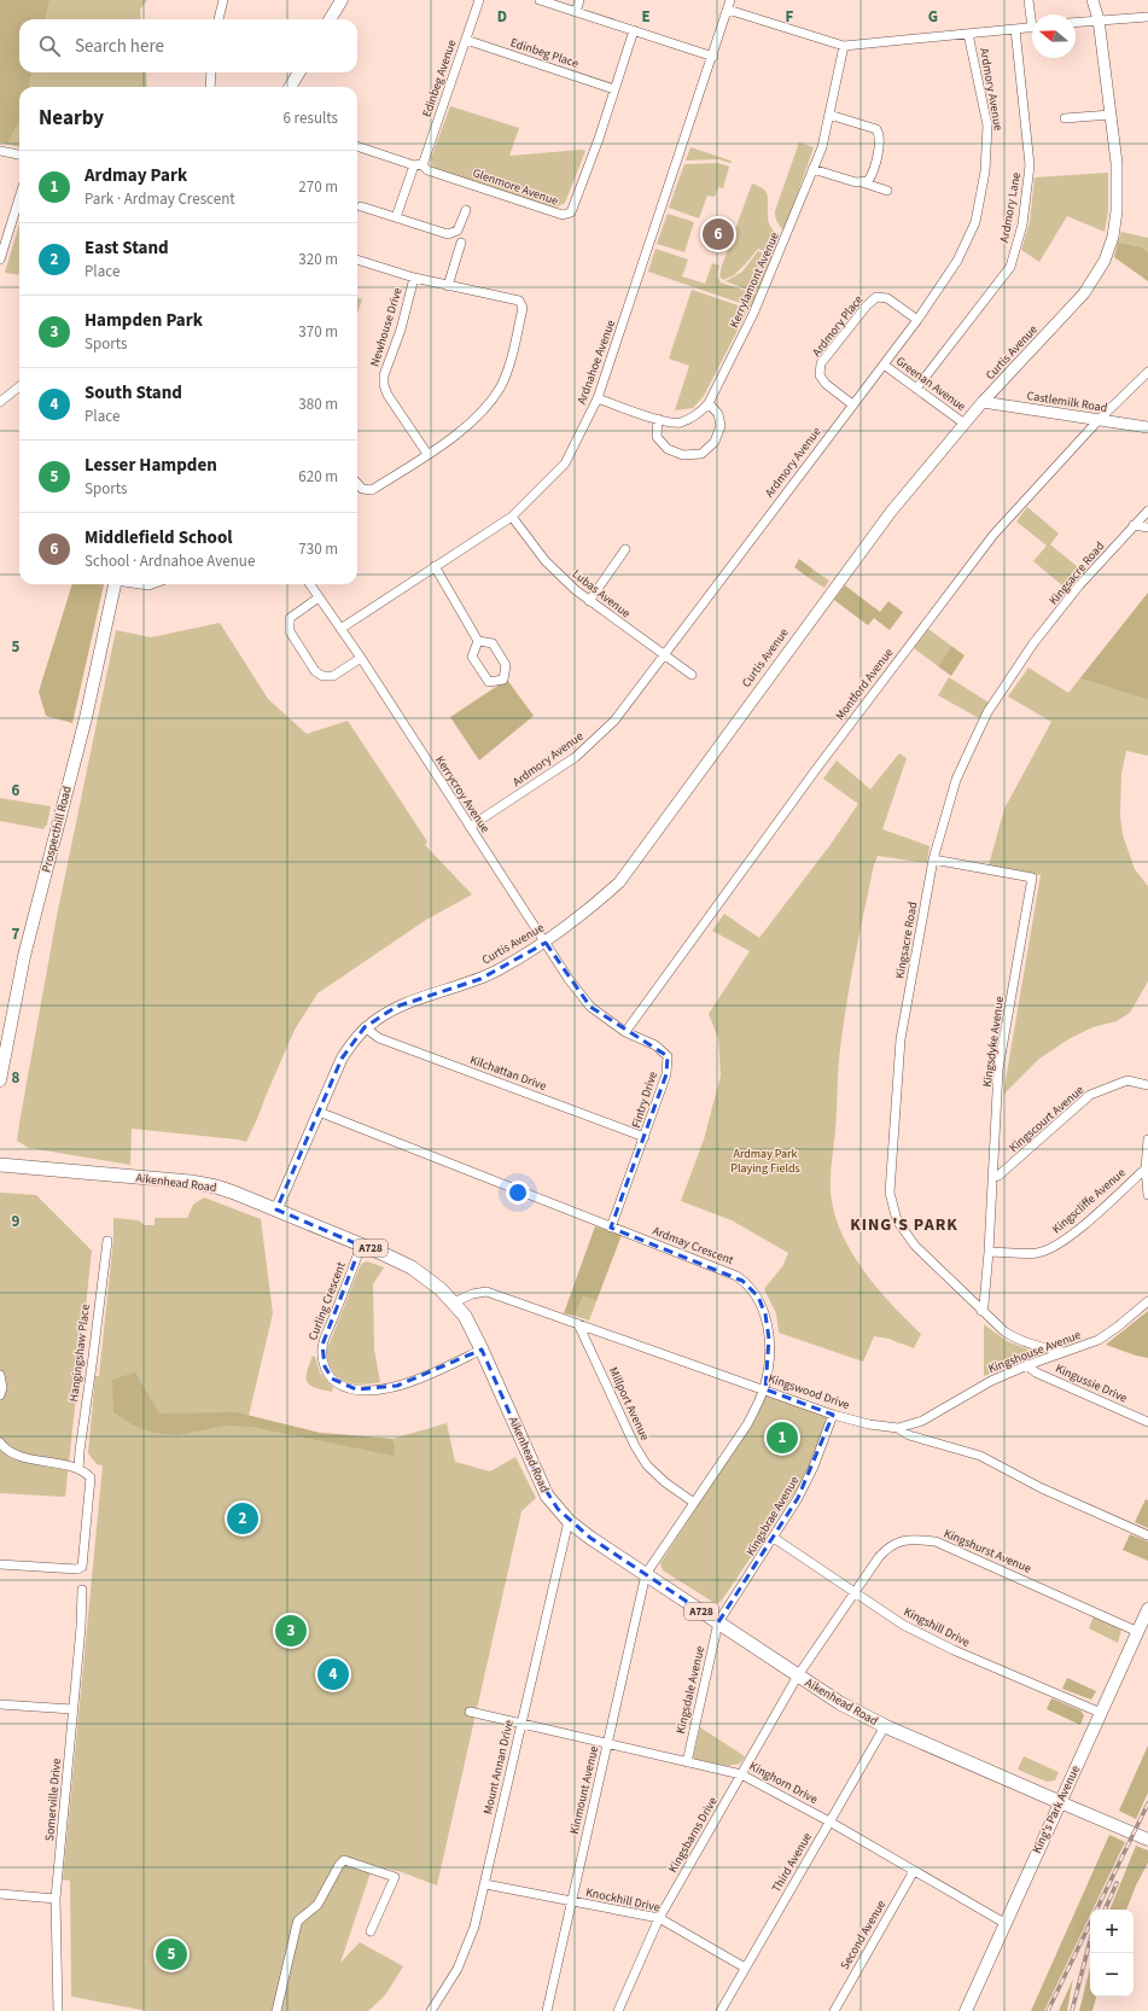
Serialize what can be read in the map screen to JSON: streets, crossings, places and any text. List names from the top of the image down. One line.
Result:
{"streets":{"main road":["Prospecthill Road","Aikenhead Road","A728","King's Park Avenue"],"street":["Edinbeg Place","Edinbeg Avenue","Ardmory Avenue","Glenmore Avenue","Ardmory Lane","Kerrylamont Avenue","Ardmory Place","Newhouse Drive","Curtis Avenue","Ardnahoe Avenue","Greenan Avenue","Castlemilk Road","Kingsacre Road","Lubas Avenue","Montford Avenue","Kerrycroy Avenue","Kingsdyke Avenue","Kilchattan Drive","Fintry Drive","Kingscourt Avenue","Kingscliffe Avenue","Ardmay Crescent","Curling Crescent","Kingshouse Avenue","Hangingshaw Place","Kingussie Drive","Kingswood Drive","Millport Avenue","Kingsbrae Avenue","Kingshurst Avenue","Kingshill Drive","Kingsdale Avenue","Mount Annan Drive","Kinghorn Drive","Kinmount Avenue","Somerville Drive","Kingsbarns Drive","Third Avenue","Knockhill Drive","Second Avenue"]},"crossings":[["Edinbeg Place","Edinbeg Avenue"],["Edinbeg Place","Glenmore Avenue"],["Edinbeg Avenue","Glenmore Avenue"],["Ardmory Avenue","Ardmory Place"],["Ardmory Avenue","Greenan Avenue"],["Ardmory Avenue","Lubas Avenue"],["Ardmory Avenue","Kerrycroy Avenue"],["Ardmory Lane","Greenan Avenue"],["Kerrylamont Avenue","Ardnahoe Avenue"],["Curtis Avenue","Greenan Avenue"],["Curtis Avenue","Castlemilk Road"],["Curtis Avenue","Kerrycroy Avenue"],["Curtis Avenue","Kilchattan Drive"],["Curtis Avenue","Fintry Drive"],["Curtis Avenue","Aikenhead Road"],["Curtis Avenue","Ardmay Crescent"],["Ardnahoe Avenue","Lubas Avenue"],["Ardnahoe Avenue","Kerrycroy Avenue"],["Castlemilk Road","Montford Avenue"],["Kingsacre Road","Kingsdyke Avenue"],["Kingsacre Road","Kingshouse Avenue"],["Montford Avenue","Fintry Drive"],["Kerrycroy Avenue","Fintry Drive"],["Kingsdyke Avenue","Kingscourt Avenue"],["Kingsdyke Avenue","Kingscliffe Avenue"],["Kilchattan Drive","Fintry Drive"],["Fintry Drive","Ardmay Crescent"],["Aikenhead Road","Ardmay Crescent"],["Aikenhead Road","Curling Crescent"],["Aikenhead Road","Kingswood Drive"],["Aikenhead Road","Kingsbrae Avenue"],["Aikenhead Road","Kingshurst Avenue"],["Aikenhead Road","Kingsdale Avenue"],["Aikenhead Road","Mount Annan Drive"],["Aikenhead Road","Kinmount Avenue"],["Aikenhead Road","King's Park Avenue"],["Aikenhead Road","Kingsbarns Drive"],["Aikenhead Road","Third Avenue"],["Ardmay Crescent","Kingswood Drive"],["Ardmay Crescent","Millport Avenue"],["Ardmay Crescent","Kinmount Avenue"],["Kingshouse Avenue","Kingussie Drive"],["Kingshouse Avenue","Kingswood Drive"],["Kingswood Drive","Millport Avenue"],["Kingswood Drive","Kingsbrae Avenue"],["Kingsbrae Avenue","Kingshill Drive"],["Kingsbrae Avenue","Kingsdale Avenue"],["Kingshurst Avenue","Kingshill Drive"],["Kingshurst Avenue","King's Park Avenue"],["Kingshurst Avenue","Kingsbarns Drive"],["Kingshill Drive","King's Park Avenue"],["Kingsdale Avenue","Kinghorn Drive"],["Mount Annan Drive","Kinghorn Drive"],["Mount Annan Drive","Knockhill Drive"],["Kinghorn Drive","Kinmount Avenue"],["Kinghorn Drive","King's Park Avenue"],["Kinghorn Drive","Kingsbarns Drive"],["Kinghorn Drive","Third Avenue"],["Kinghorn Drive","Second Avenue"],["Kinmount Avenue","Knockhill Drive"],["Kingsbarns Drive","Knockhill Drive"],["Third Avenue","Knockhill Drive"]],"districts":["KING'S PARK"],"parks":["Ardmay Park Playing Fields"],"north":"left","page":{"search":"Search here","heading":["Nearby","6 results"],"list":[{"mark":"1","name":"Ardmay Park","note":"Park · Ardmay Crescent","value":"270 m"},{"mark":"2","name":"East Stand","note":"Place","value":"320 m"},{"mark":"3","name":"Hampden Park","note":"Sports","value":"370 m"},{"mark":"4","name":"South Stand","note":"Place","value":"380 m"},{"mark":"5","name":"Lesser Hampden","note":"Sports","value":"620 m"},{"mark":"6","name":"Middlefield School","note":"School · Ardnahoe Avenue","value":"730 m"}],"pins":["6","1","2","3","4","5"],"map_buttons":["+","−"]},"grid":{"columns":["D","E","F","G"],"rows":["5","6","7","8","9"]}}
